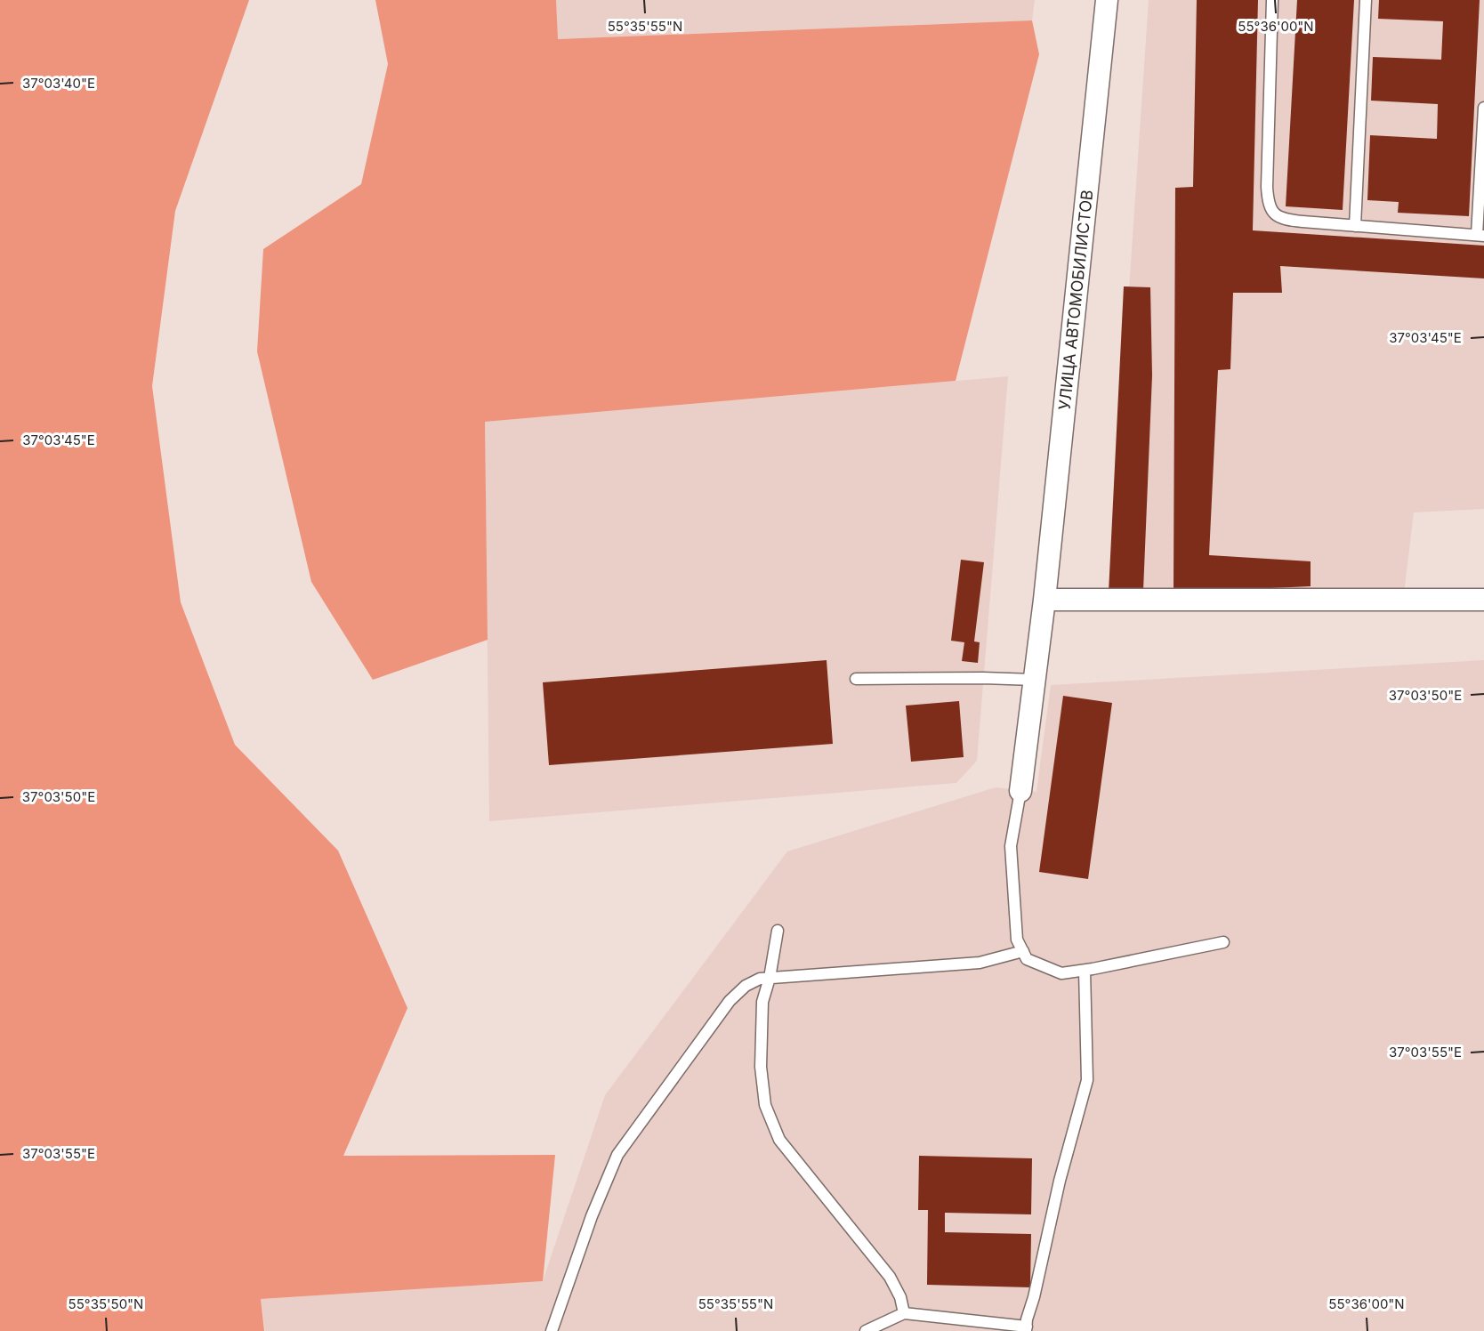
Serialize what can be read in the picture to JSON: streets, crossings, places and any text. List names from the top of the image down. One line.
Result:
{"streets":{"street":["УЛИЦА АВТОМОБИЛИСТОВ"]},"coordinates":["55°35'55\"N","55°36'00\"N","37°03'40\"E","37°03'45\"E","37°03'50\"E","37°03'55\"E","55°35'50\"N"]}
